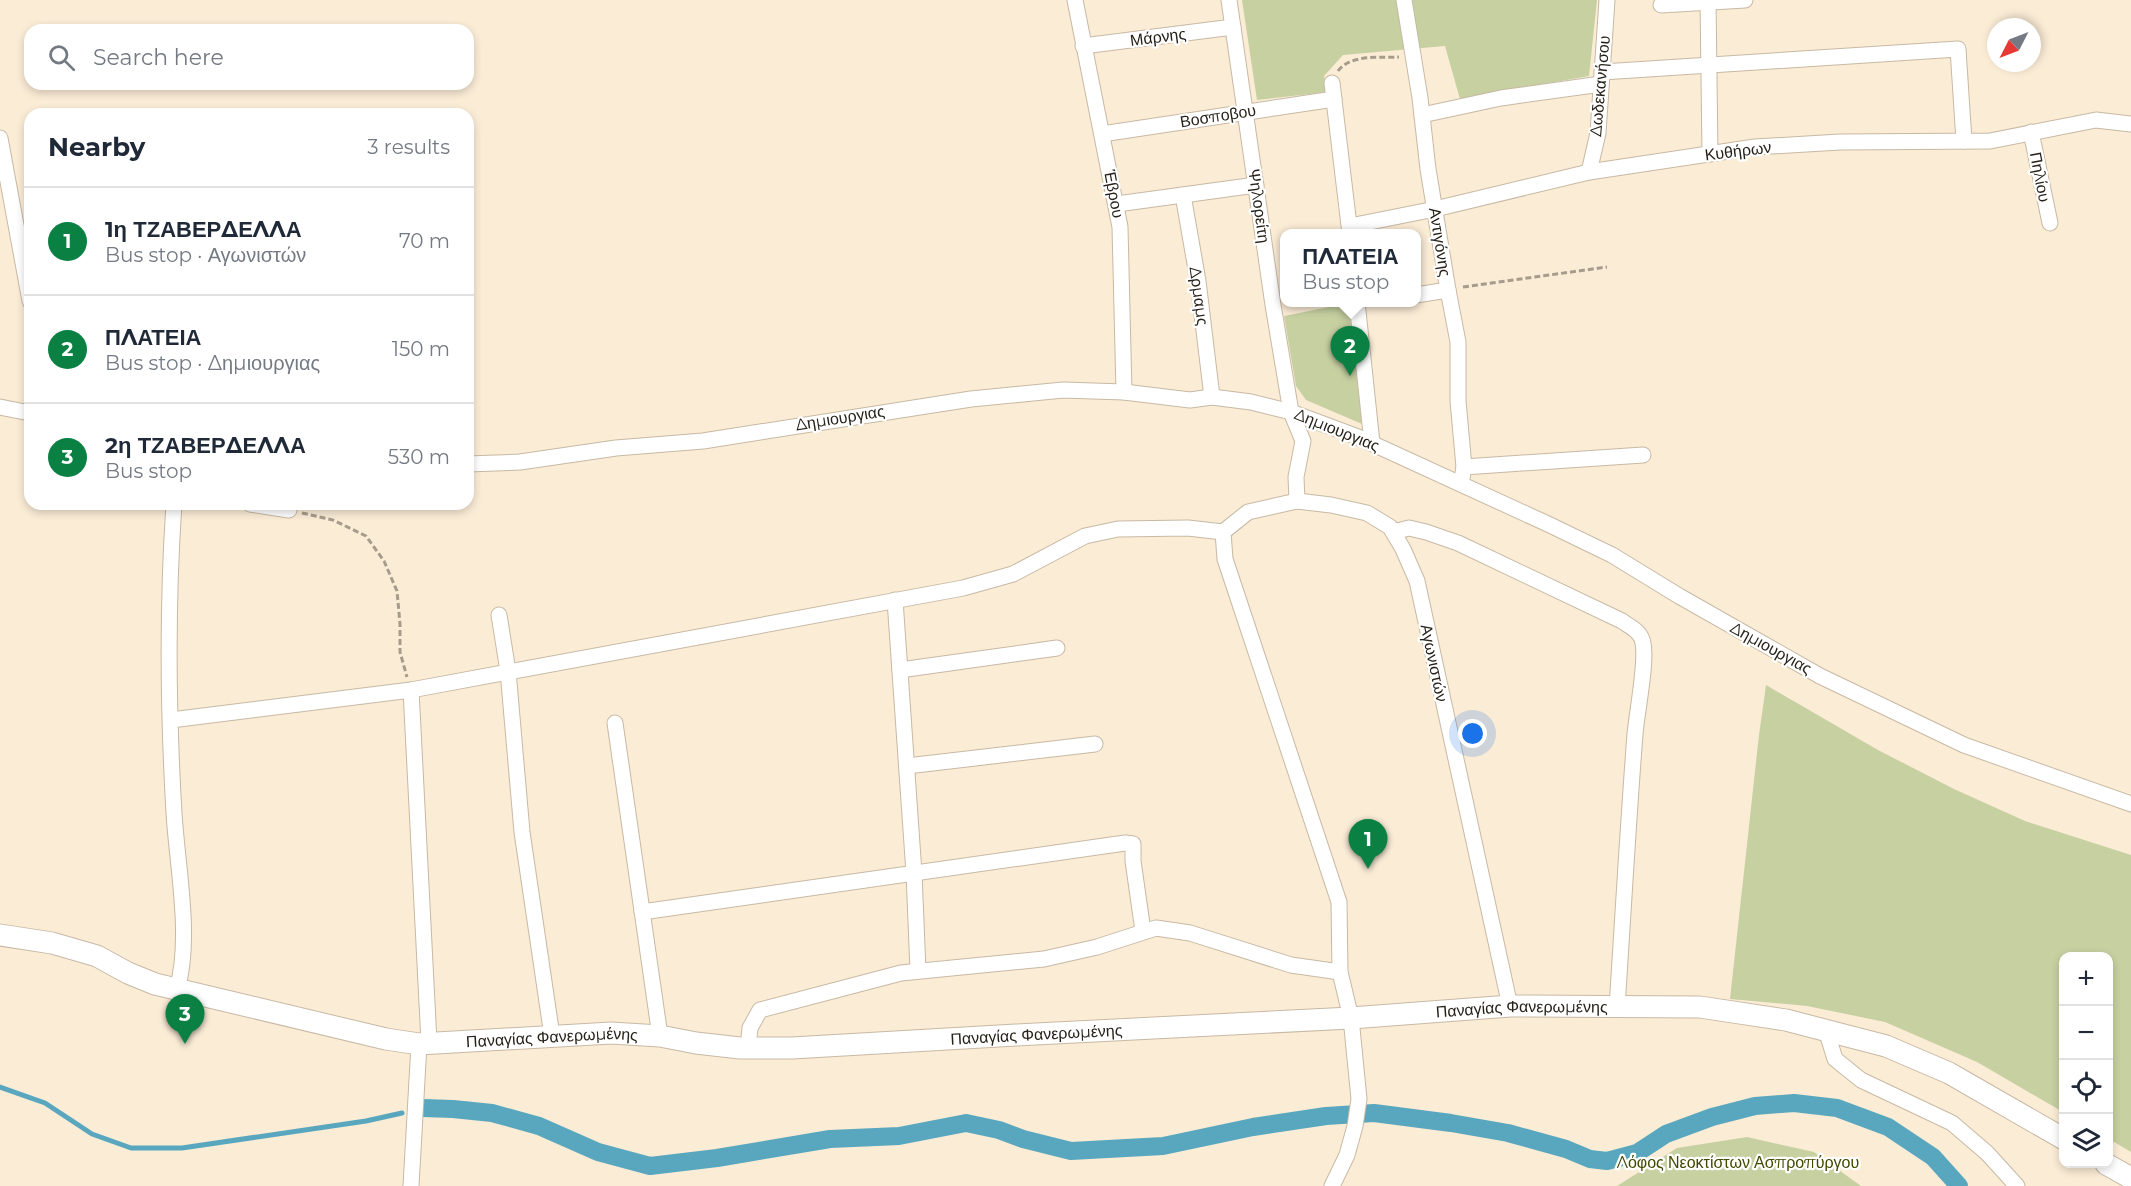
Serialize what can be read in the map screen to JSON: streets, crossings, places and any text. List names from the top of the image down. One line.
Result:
{"streets":{"main road":["Παναγίας Φανερωμένης"],"street":["Μάρνης","Δωδεκανήσου","Βοσποβου","Κυθήρων","Πηλίου","Έβρου","Ψηλορείτη","Αντιγόνης","Δρμαμς","Δημιουργιας","Αγωνιστών"]},"crossings":[["Μάρνης","Έβρου"],["Μάρνης","Ψηλορείτη"],["Δωδεκανήσου","Κυθήρων"],["Βοσποβου","Έβρου"],["Βοσποβου","Ψηλορείτη"],["Κυθήρων","Πηλίου"],["Κυθήρων","Αντιγόνης"],["Έβρου","Δημιουργιας"],["Ψηλορείτη","Δημιουργιας"],["Ψηλορείτη","Αγωνιστών"],["Αντιγόνης","Δημιουργιας"],["Δρμαμς","Δημιουργιας"],["Αγωνιστών","Παναγίας Φανερωμένης"]],"parks":["Λόφος Νεοκτίστων Ασπροπύργου"],"north":"bottom left","page":{"search":"Search here","heading":["Nearby","3 results"],"list":[{"mark":"1","name":"1η ΤΖΑΒΕΡΔΕΛΛΑ","note":"Bus stop · Αγωνιστών","value":"70 m"},{"mark":"2","name":"ΠΛΑΤΕΙΑ","note":"Bus stop · Δημιουργιας","value":"150 m"},{"mark":"3","name":"2η ΤΖΑΒΕΡΔΕΛΛΑ","note":"Bus stop","value":"530 m"}],"popup":["ΠΛΑΤΕΙΑ","Bus stop"],"pins":["2","1","3"],"map_buttons":["+","−"]}}
